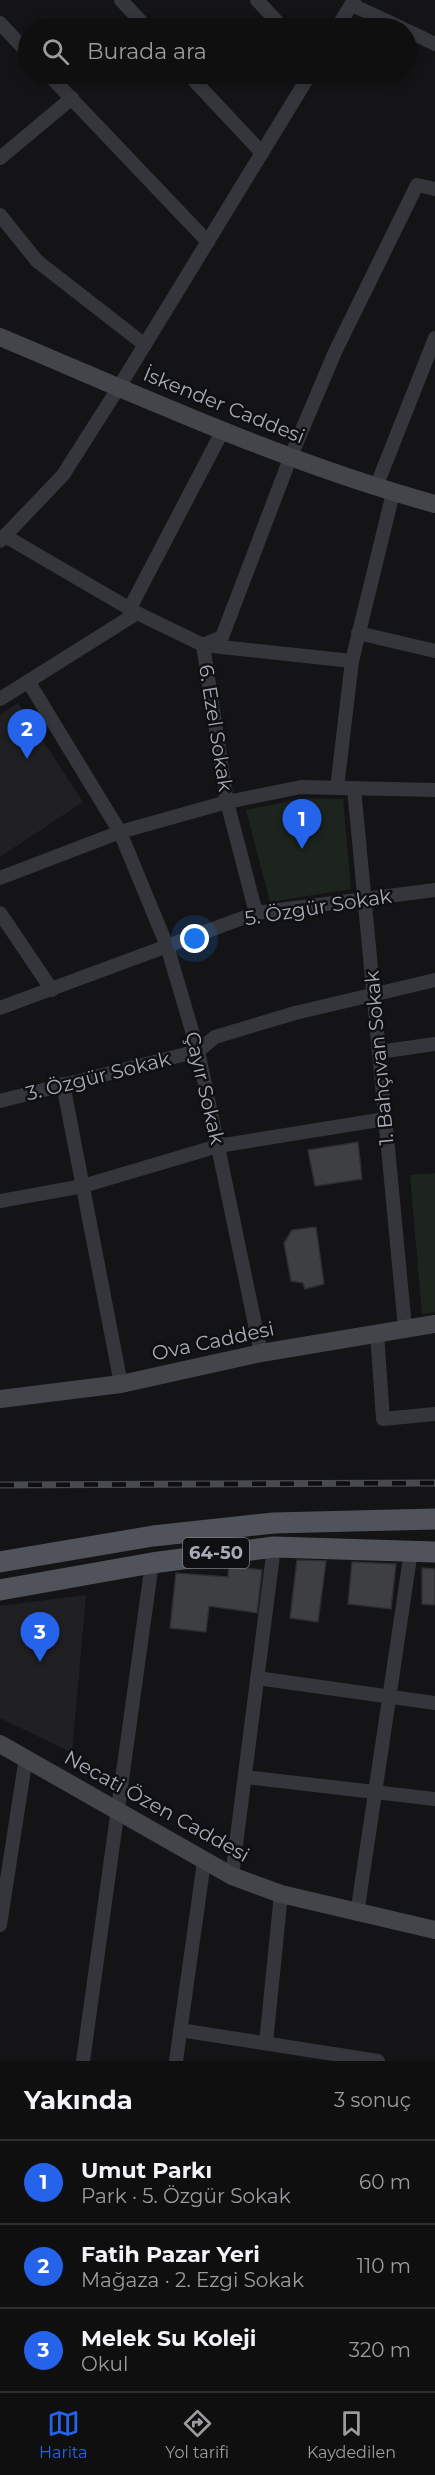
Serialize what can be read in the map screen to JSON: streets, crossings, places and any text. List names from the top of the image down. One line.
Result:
{"streets":{"main road":["64-50"],"street":["İskender Caddesi","6. Ezel Sokak","5. Özgür Sokak","1. Bahçıvan Sokak","3. Özgür Sokak","Çayır Sokak","Ova Caddesi","Necati Özen Caddesi"]},"crossings":[["İskender Caddesi","6. Ezel Sokak"],["6. Ezel Sokak","5. Özgür Sokak"],["5. Özgür Sokak","1. Bahçıvan Sokak"],["5. Özgür Sokak","Çayır Sokak"],["1. Bahçıvan Sokak","3. Özgür Sokak"],["1. Bahçıvan Sokak","Ova Caddesi"],["3. Özgür Sokak","Çayır Sokak"],["Çayır Sokak","Ova Caddesi"]],"page":{"search":"Burada ara","pins":["2","1","3"],"heading":["Yakında","3 sonuç"],"list":[{"mark":"1","name":"Umut Parkı","note":"Park · 5. Özgür Sokak","value":"60 m"},{"mark":"2","name":"Fatih Pazar Yeri","note":"Mağaza · 2. Ezgi Sokak","value":"110 m"},{"mark":"3","name":"Melek Su Koleji","note":"Okul","value":"320 m"}],"nav":["Harita","Yol tarifi","Kaydedilen"]}}
